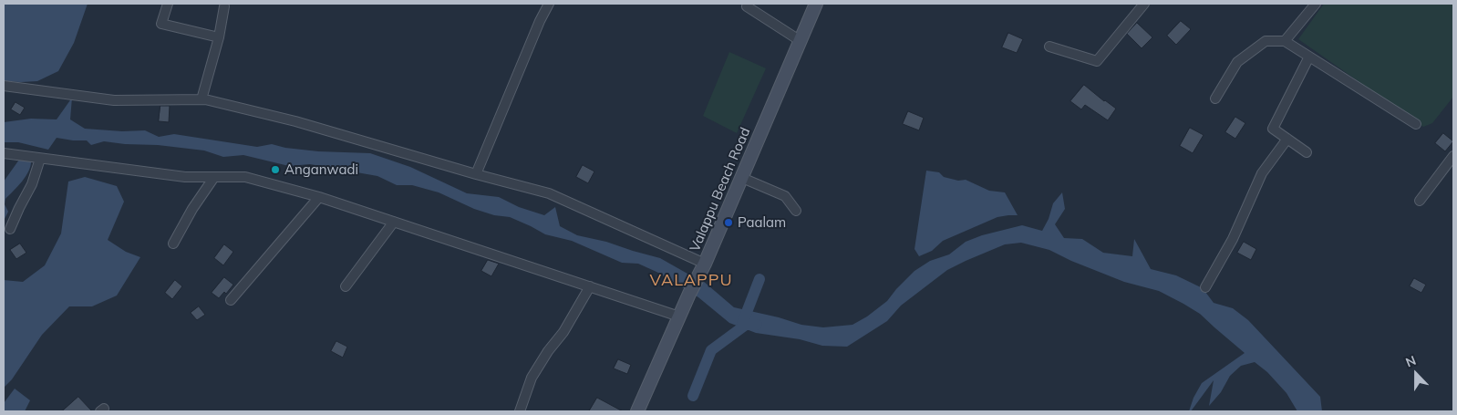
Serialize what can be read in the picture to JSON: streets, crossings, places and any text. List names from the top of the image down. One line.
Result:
{"streets":{"main road":["Valappu Beach Road"]},"districts":["VALAPPU"],"places":["Anganwadi","Paalam"],"north":"top"}
